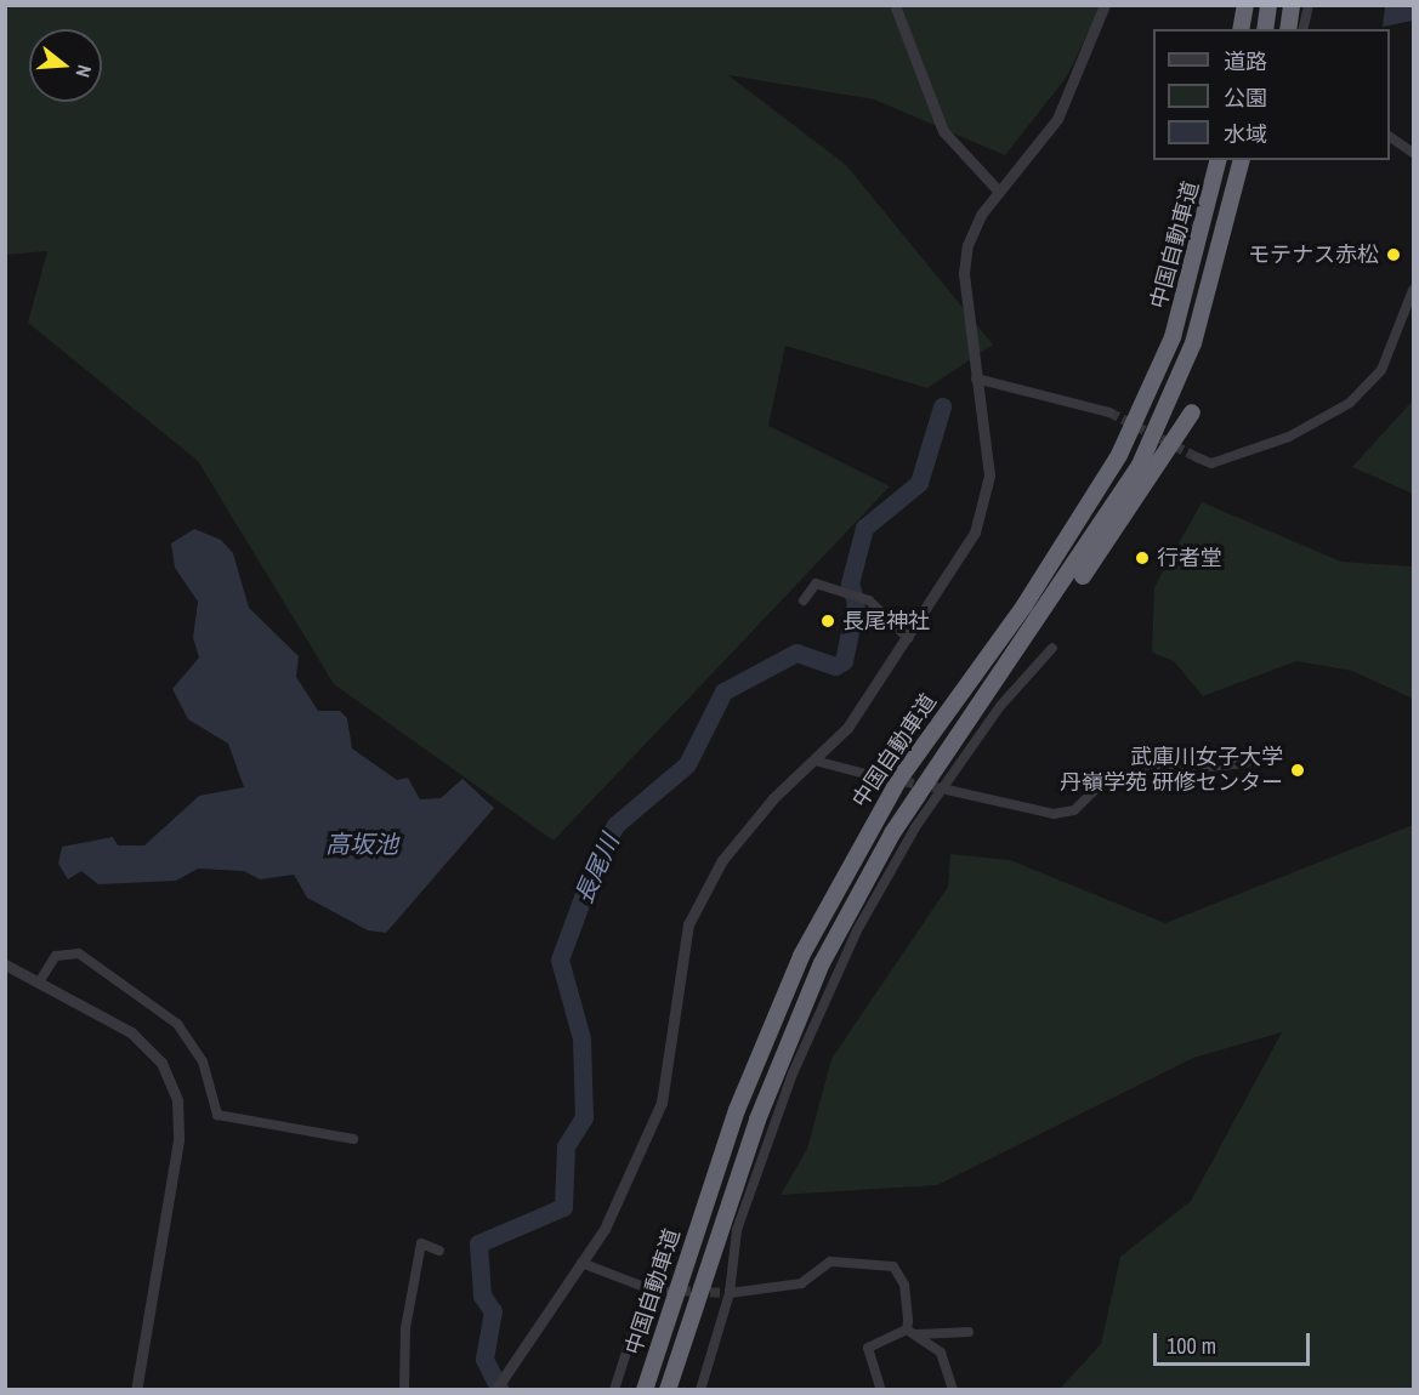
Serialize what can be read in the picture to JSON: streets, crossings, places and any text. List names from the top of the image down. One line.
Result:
{"streets":{"highway":["中国自動車道"]},"water":["高坂池","長尾川"],"places":["モテナス赤松","行者堂","長尾神社","武庫川女子大学 丹嶺学苑 研修センター"],"legend":["道路","公園","水域"],"scale_bar":"100 m","north":"right"}
